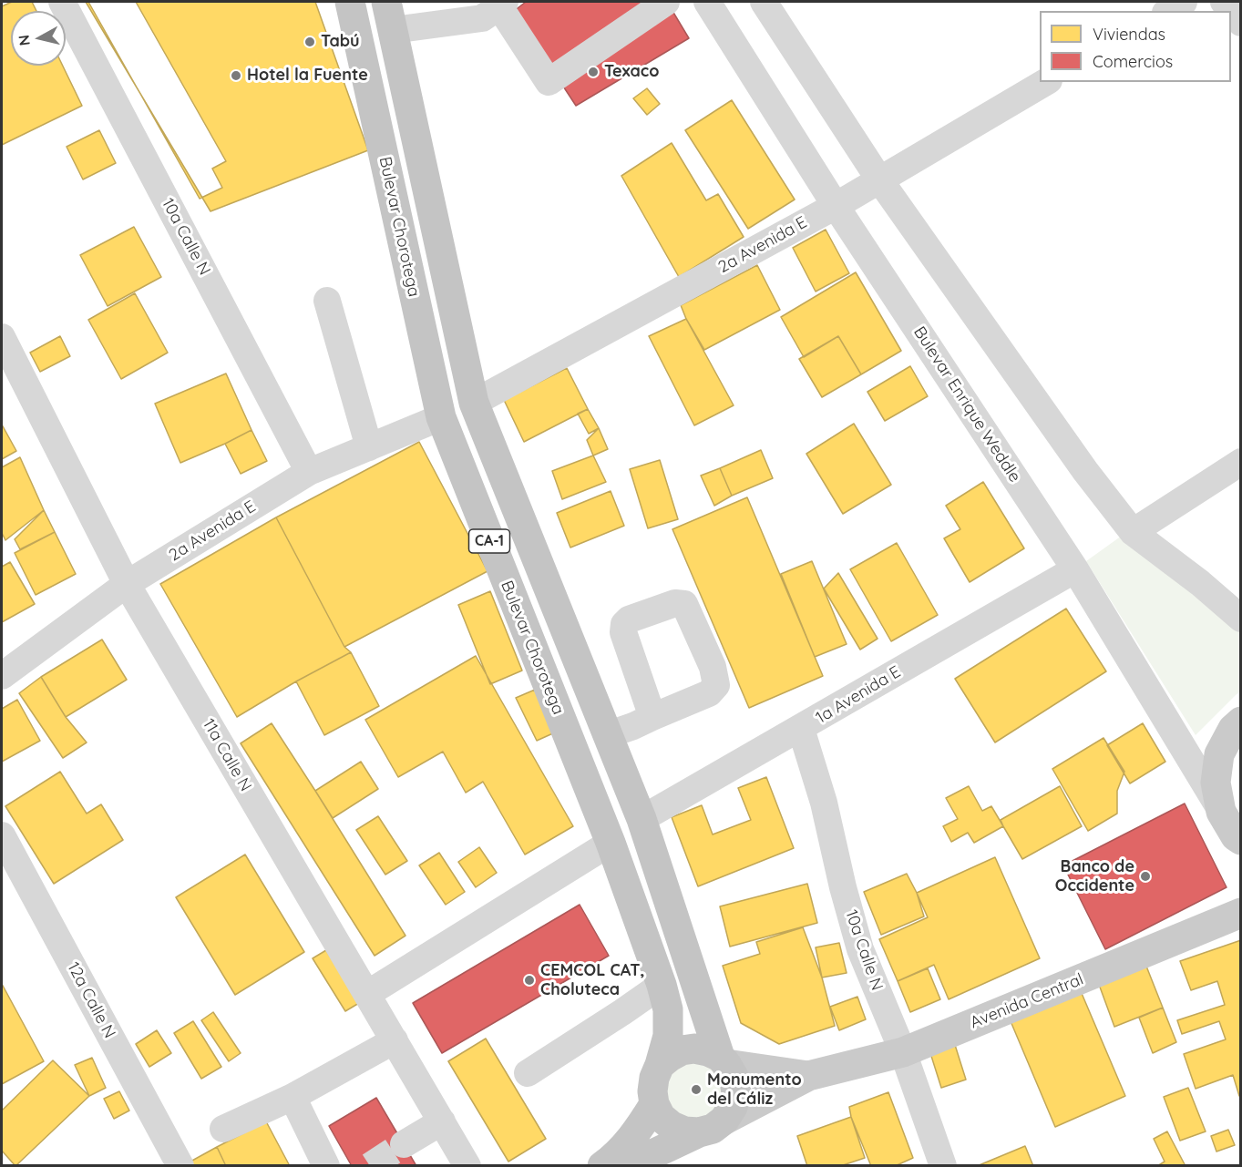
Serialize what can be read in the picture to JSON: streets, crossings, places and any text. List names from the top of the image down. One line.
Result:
{"streets":{"highway":["Bulevar Chorotega","CA-1"],"main road":["Avenida Central"],"street":["10a Calle N","2a Avenida E","Bulevar Enrique Weddle","1a Avenida E","11a Calle N","12a Calle N"]},"crossings":[["Bulevar Chorotega","2a Avenida E"],["Bulevar Chorotega","CA-1"],["Bulevar Chorotega","Avenida Central"],["10a Calle N","2a Avenida E"],["10a Calle N","1a Avenida E"],["10a Calle N","Avenida Central"],["2a Avenida E","Bulevar Enrique Weddle"],["2a Avenida E","CA-1"],["2a Avenida E","11a Calle N"],["Bulevar Enrique Weddle","1a Avenida E"],["CA-1","1a Avenida E"],["CA-1","Avenida Central"]],"places":["Tabú","Texaco","Hotel la Fuente","Banco de Occidente","CEMCOL CAT, Choluteca","Monumento del Cáliz"],"legend":["Viviendas","Comercios"],"north":"left"}
